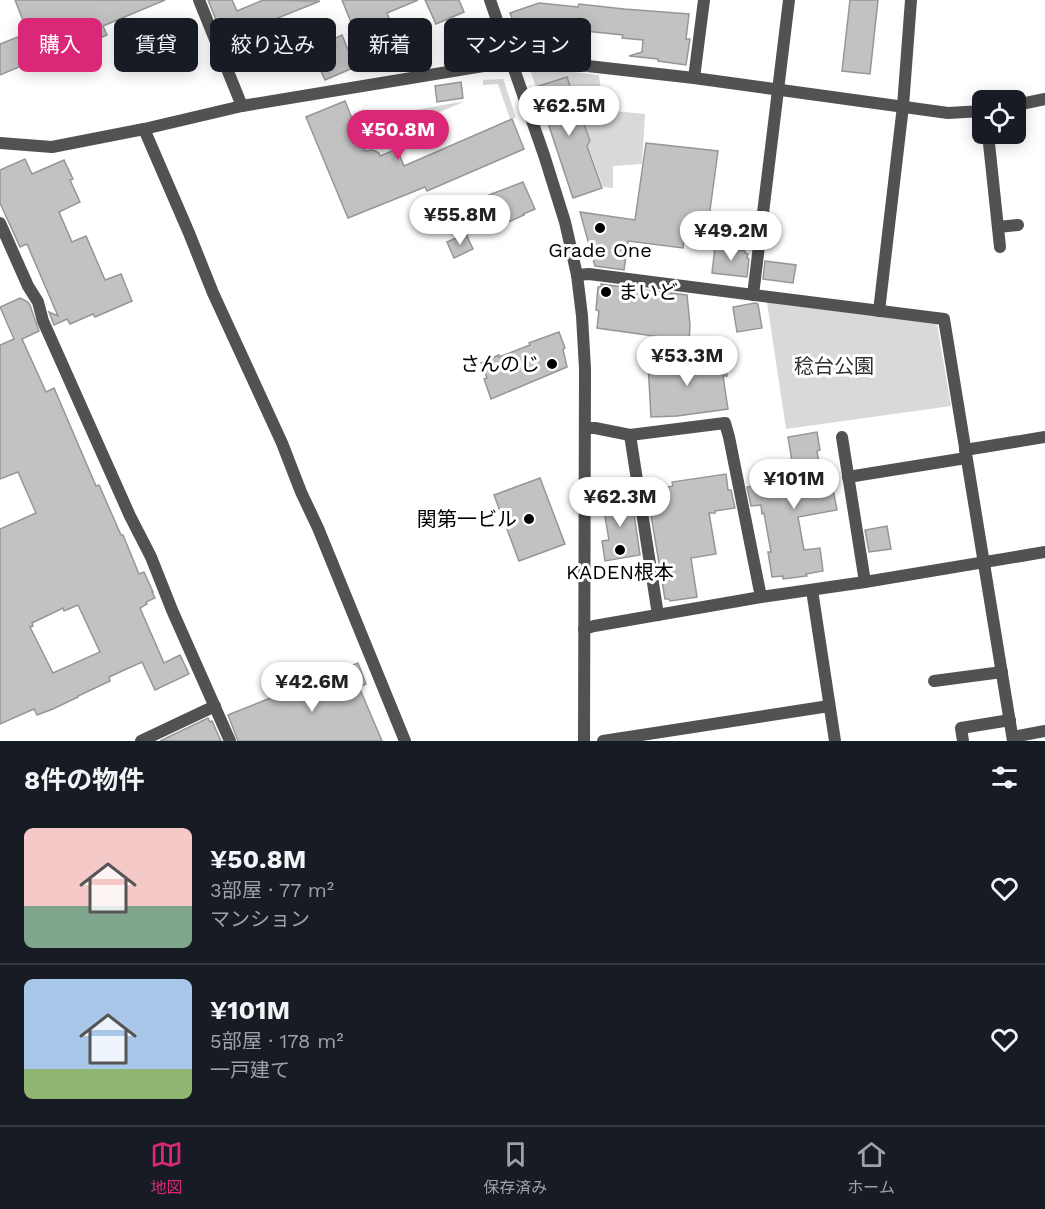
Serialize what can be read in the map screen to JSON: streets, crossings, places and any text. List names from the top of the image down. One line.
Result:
{"parks":["稔台公園"],"places":["Grade One","まいど","さんのじ","関第一ビル","KADEN根本"],"page":{"chip":["購入","賃貸","絞り込み","新着","マンション"],"price":["¥62.5M","¥50.8M","¥55.8M","¥49.2M","¥53.3M","¥101M","¥62.3M","¥42.6M"],"heading":"8件の物件","list":[{"name":"¥50.8M","note":"3部屋 · 77 m² · マンション"},{"name":"¥101M","note":"5部屋 · 178 m² · 一戸建て"}],"tabs":["地図","保存済み","ホーム"]}}
